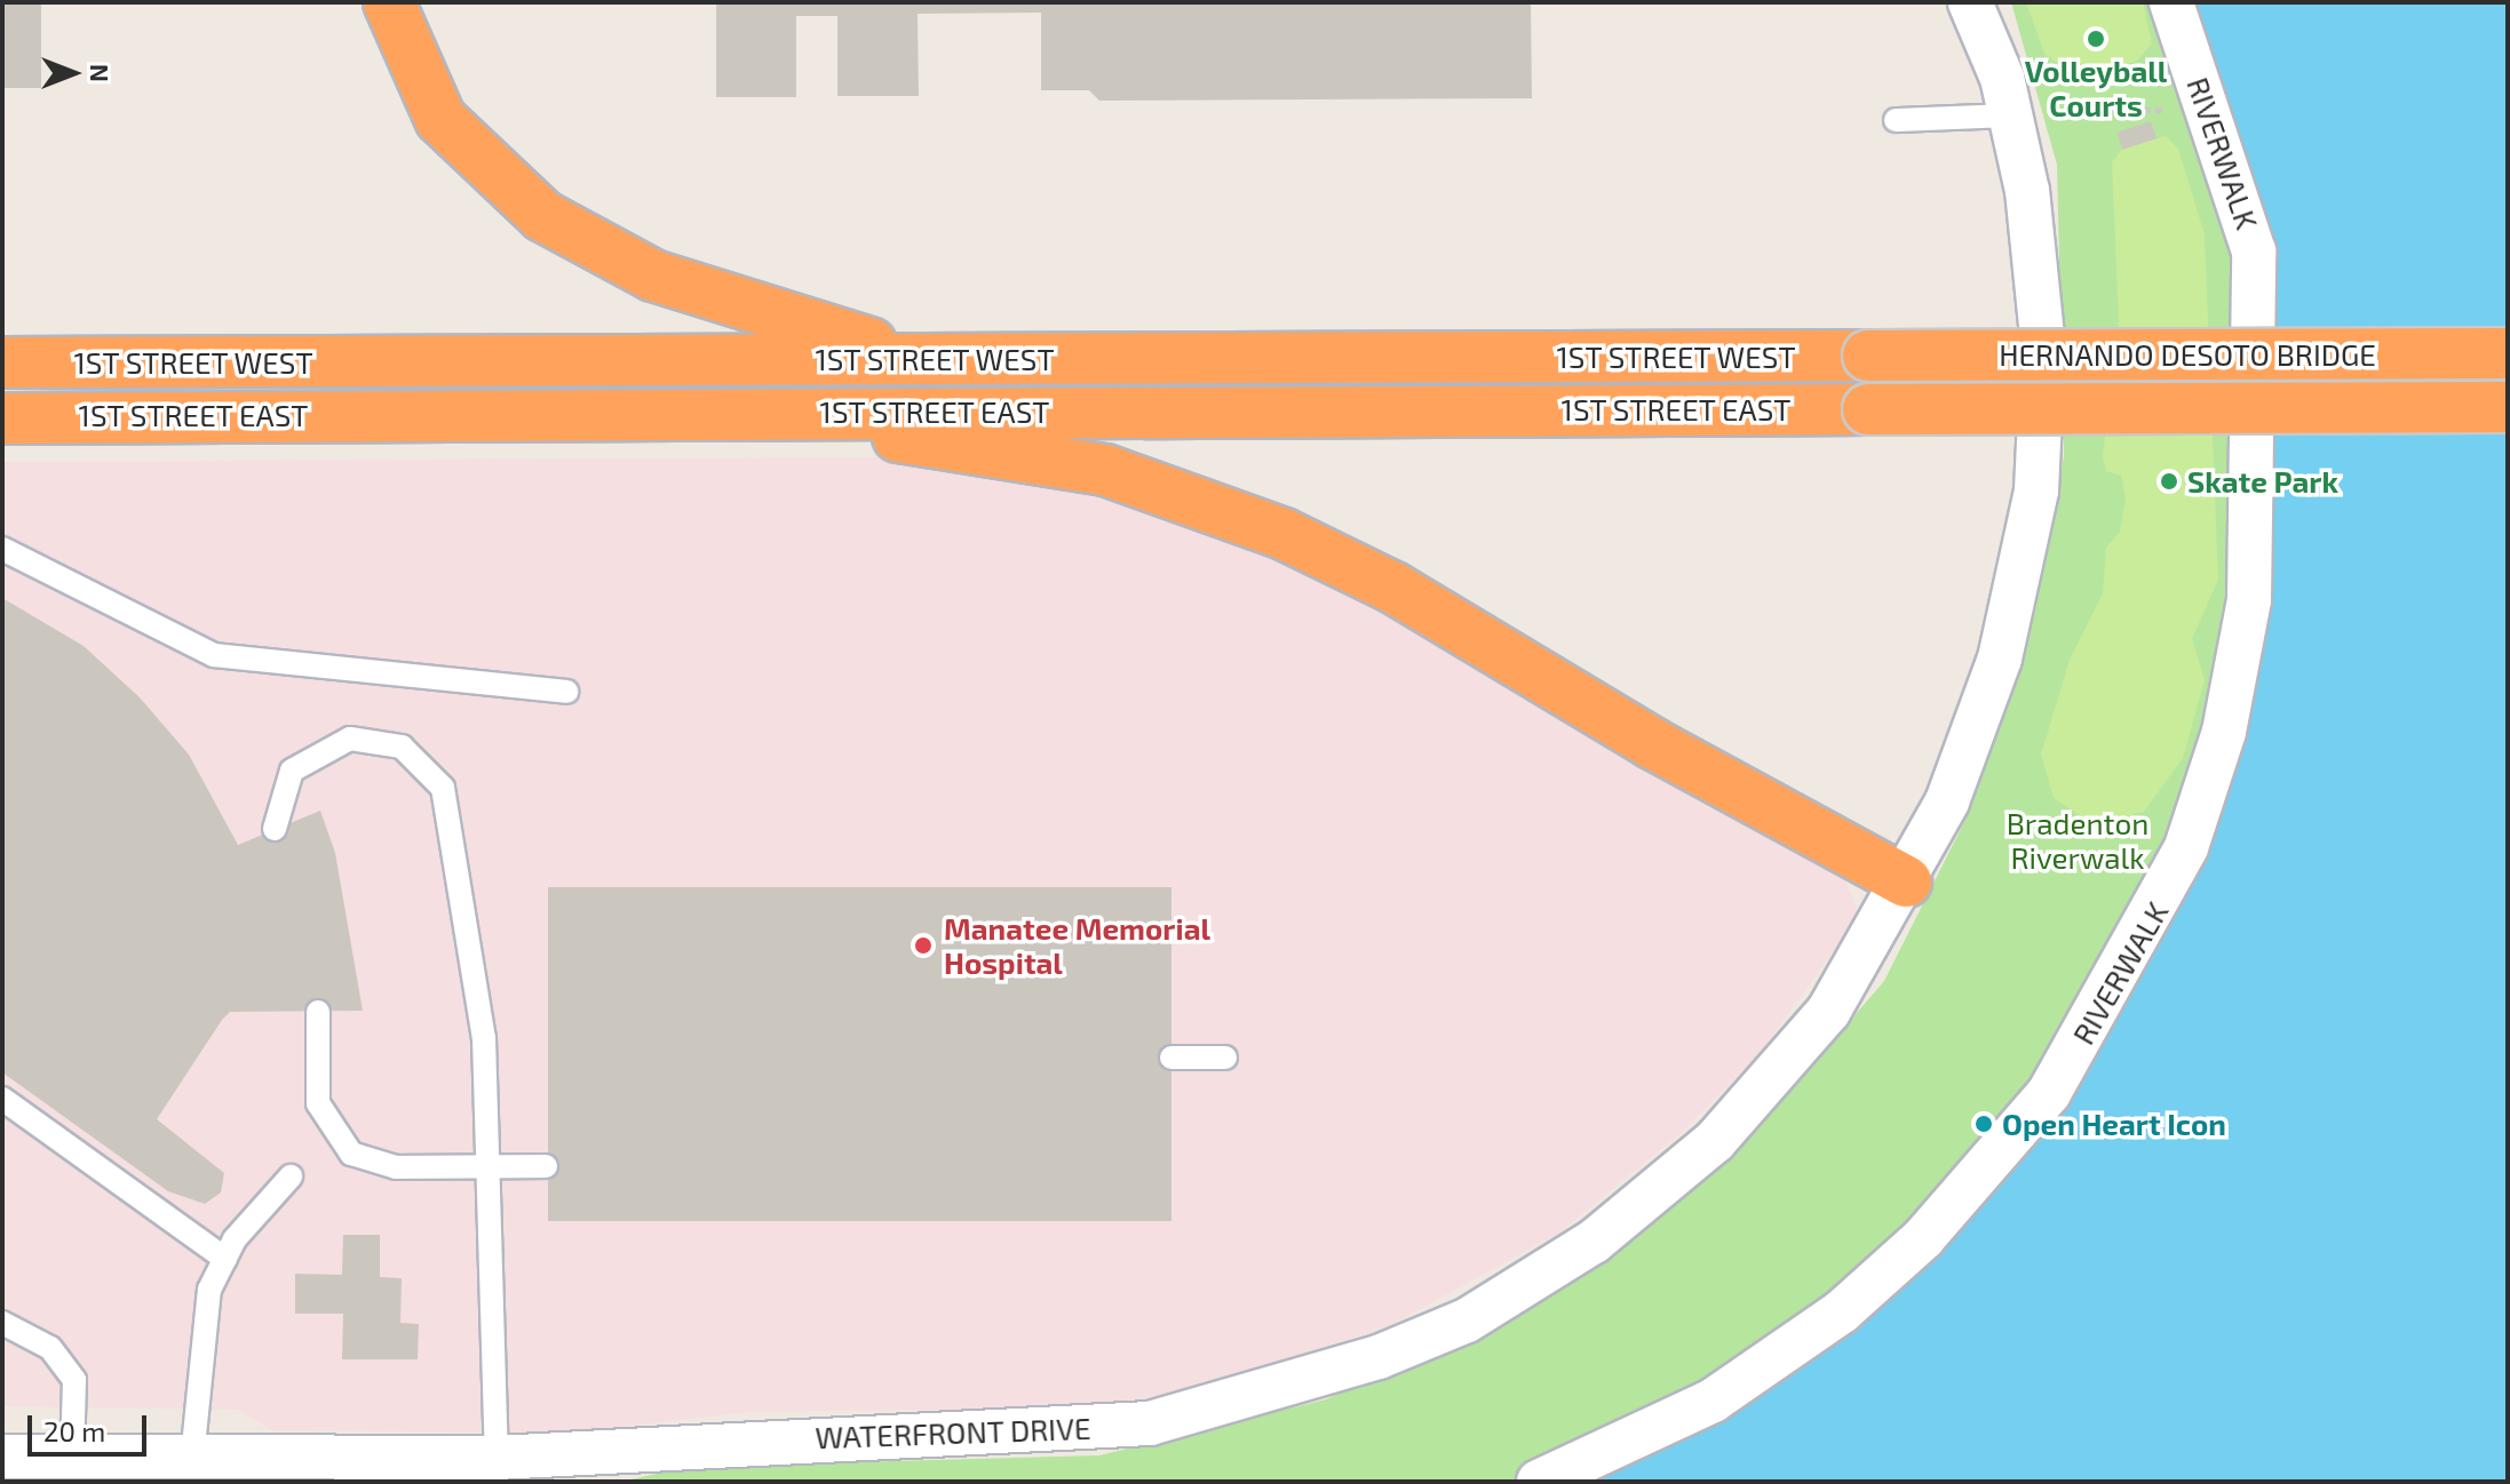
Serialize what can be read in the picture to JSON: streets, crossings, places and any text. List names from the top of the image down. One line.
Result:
{"streets":{"highway":["HERNANDO DESOTO BRIDGE","1ST STREET WEST","1ST STREET EAST"],"street":["RIVERWALK","WATERFRONT DRIVE"]},"crossings":[["HERNANDO DESOTO BRIDGE","1ST STREET WEST"],["HERNANDO DESOTO BRIDGE","1ST STREET EAST"]],"parks":["Bradenton Riverwalk"],"places":["Volleyball Courts","Skate Park","Manatee Memorial Hospital","Open Heart Icon"],"scale_bar":"20 m","north":"right"}
